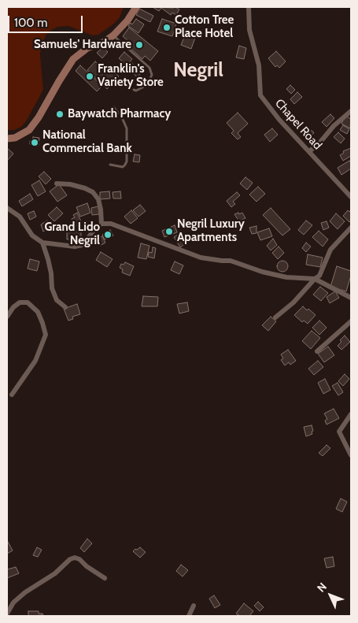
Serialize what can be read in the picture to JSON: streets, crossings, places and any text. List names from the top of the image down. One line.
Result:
{"streets":{"street":["Chapel Road"]},"districts":["Negril"],"places":["Cotton Tree Place Hotel","Samuels' Hardware","Franklin's Variety Store","Baywatch Pharmacy","National Commercial Bank","Negril Luxury Apartments","Grand Lido Negril"],"scale_bar":"100 m","north":"top left"}
